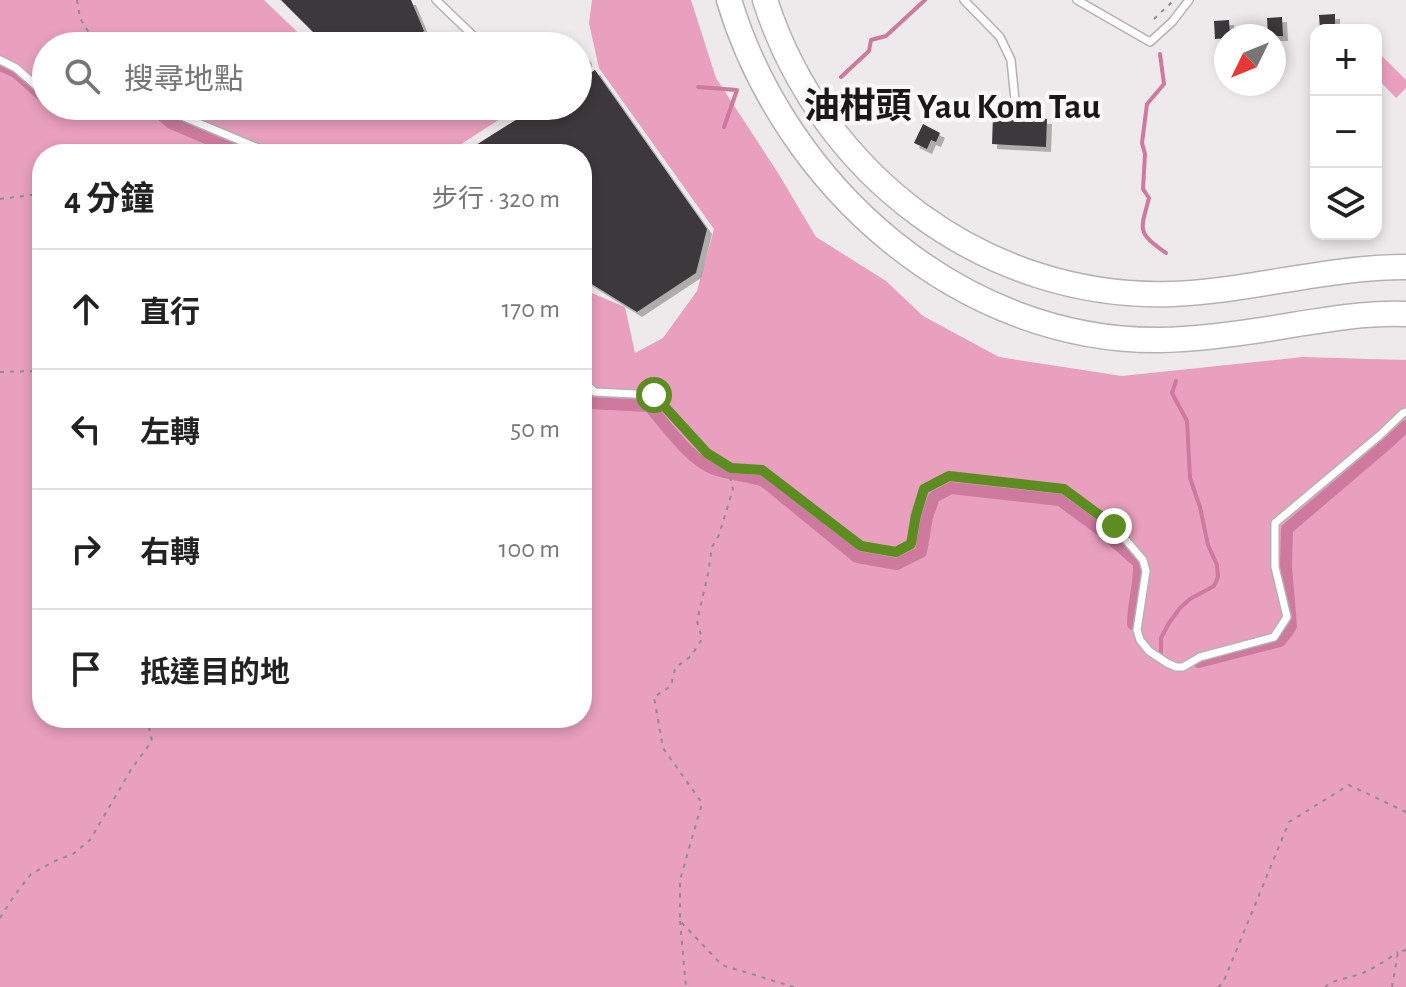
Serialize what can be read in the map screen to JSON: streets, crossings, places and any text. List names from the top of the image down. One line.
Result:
{"districts":["油柑頭 Yau Kom Tau"],"north":"bottom left","page":{"map_buttons":["+","−"],"search":"搜尋地點","heading":["4 分鐘","步行 · 320 m"],"list":[["直行","170 m"],["左轉","50 m"],["右轉","100 m"],"抵達目的地"]}}
